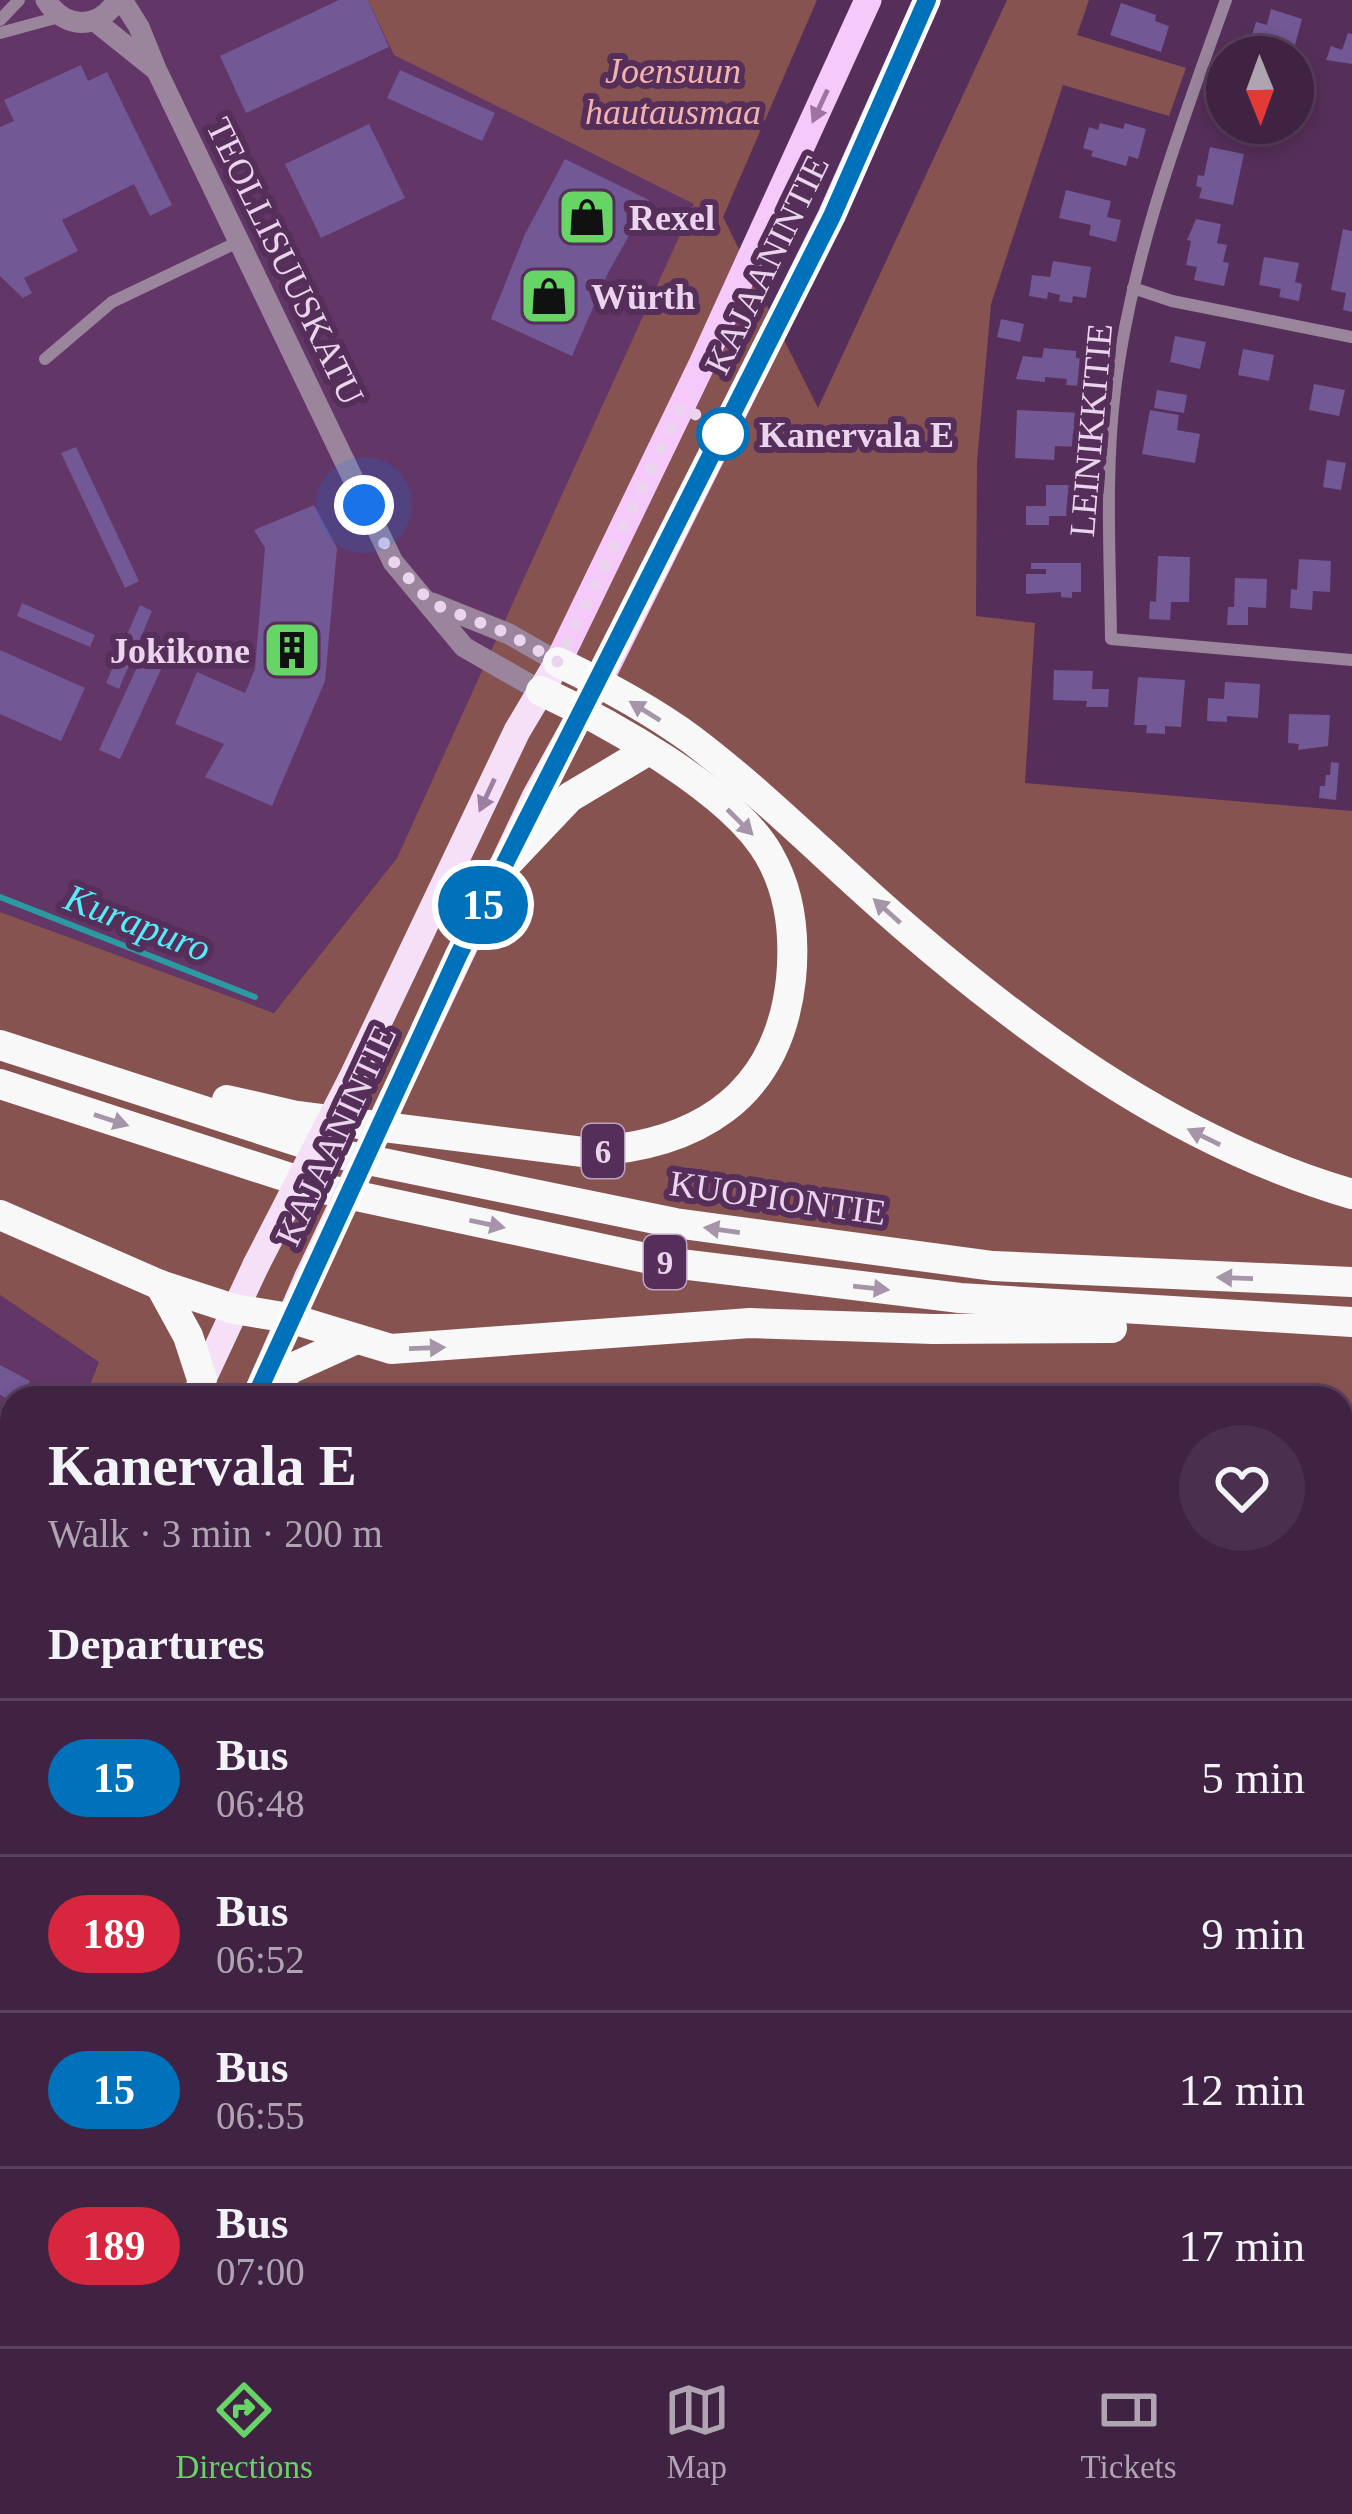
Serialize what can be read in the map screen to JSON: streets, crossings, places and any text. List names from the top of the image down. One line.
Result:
{"streets":{"highway":["KAJAANINTIE","6","KUOPIONTIE","9"],"street":["TEOLLISUUSKATU","LEINIKKITIE"]},"crossings":[["TEOLLISUUSKATU","KAJAANINTIE"],["KAJAANINTIE","6"],["6","KUOPIONTIE"]],"water":["Kurapuro"],"parks":["Joensuun hautausmaa"],"places":{"shop":["Rexel","Würth"],"other":["Kanervala E"],"building":["Jokikone"]},"lines":["bus line 15"],"north":"bottom","page":{"on_map":"15","heading":[["Kanervala E","Walk · 3 min · 200 m"],"Departures"],"list":[{"mark":"15","name":"Bus","note":"06:48","value":"5 min"},{"mark":"189","name":"Bus","note":"06:52","value":"9 min"},{"mark":"15","name":"Bus","note":"06:55","value":"12 min"},{"mark":"189","name":"Bus","note":"07:00","value":"17 min"}],"tabs":["Directions","Map","Tickets"]}}
